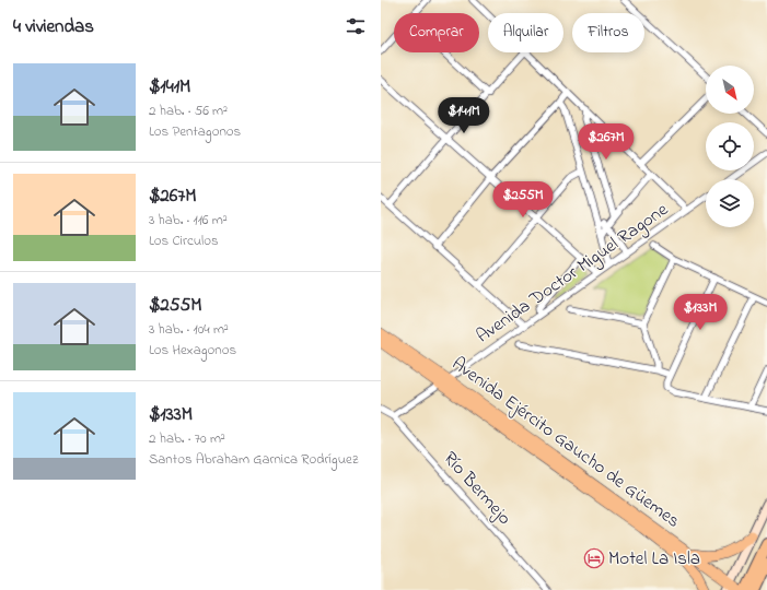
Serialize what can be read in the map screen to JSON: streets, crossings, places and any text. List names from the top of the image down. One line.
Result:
{"streets":{"main road":["Avenida Ejército Gaucho de Güemes"],"street":["Avenida Doctor Miguel Ragone","Río Bermejo"]},"crossings":[["Avenida Doctor Miguel Ragone","Avenida Ejército Gaucho de Güemes"],["Avenida Doctor Miguel Ragone","Río Bermejo"]],"places":{"hotel":["Motel La Isla"]},"north":"bottom right","page":{"heading":"4 viviendas","chip":["Comprar","Alquilar","Filtros"],"list":[{"name":"$141M","note":"2 hab. · 56 m² · Los Pentagonos"},{"name":"$267M","note":"3 hab. · 116 m² · Los Circulos"},{"name":"$255M","note":"3 hab. · 104 m² · Los Hexagonos"},{"name":"$133M","note":"2 hab. · 70 m² · Santos Abraham Garnica Rodríguez"}],"price":["$141M","$267M","$255M","$133M"]}}
